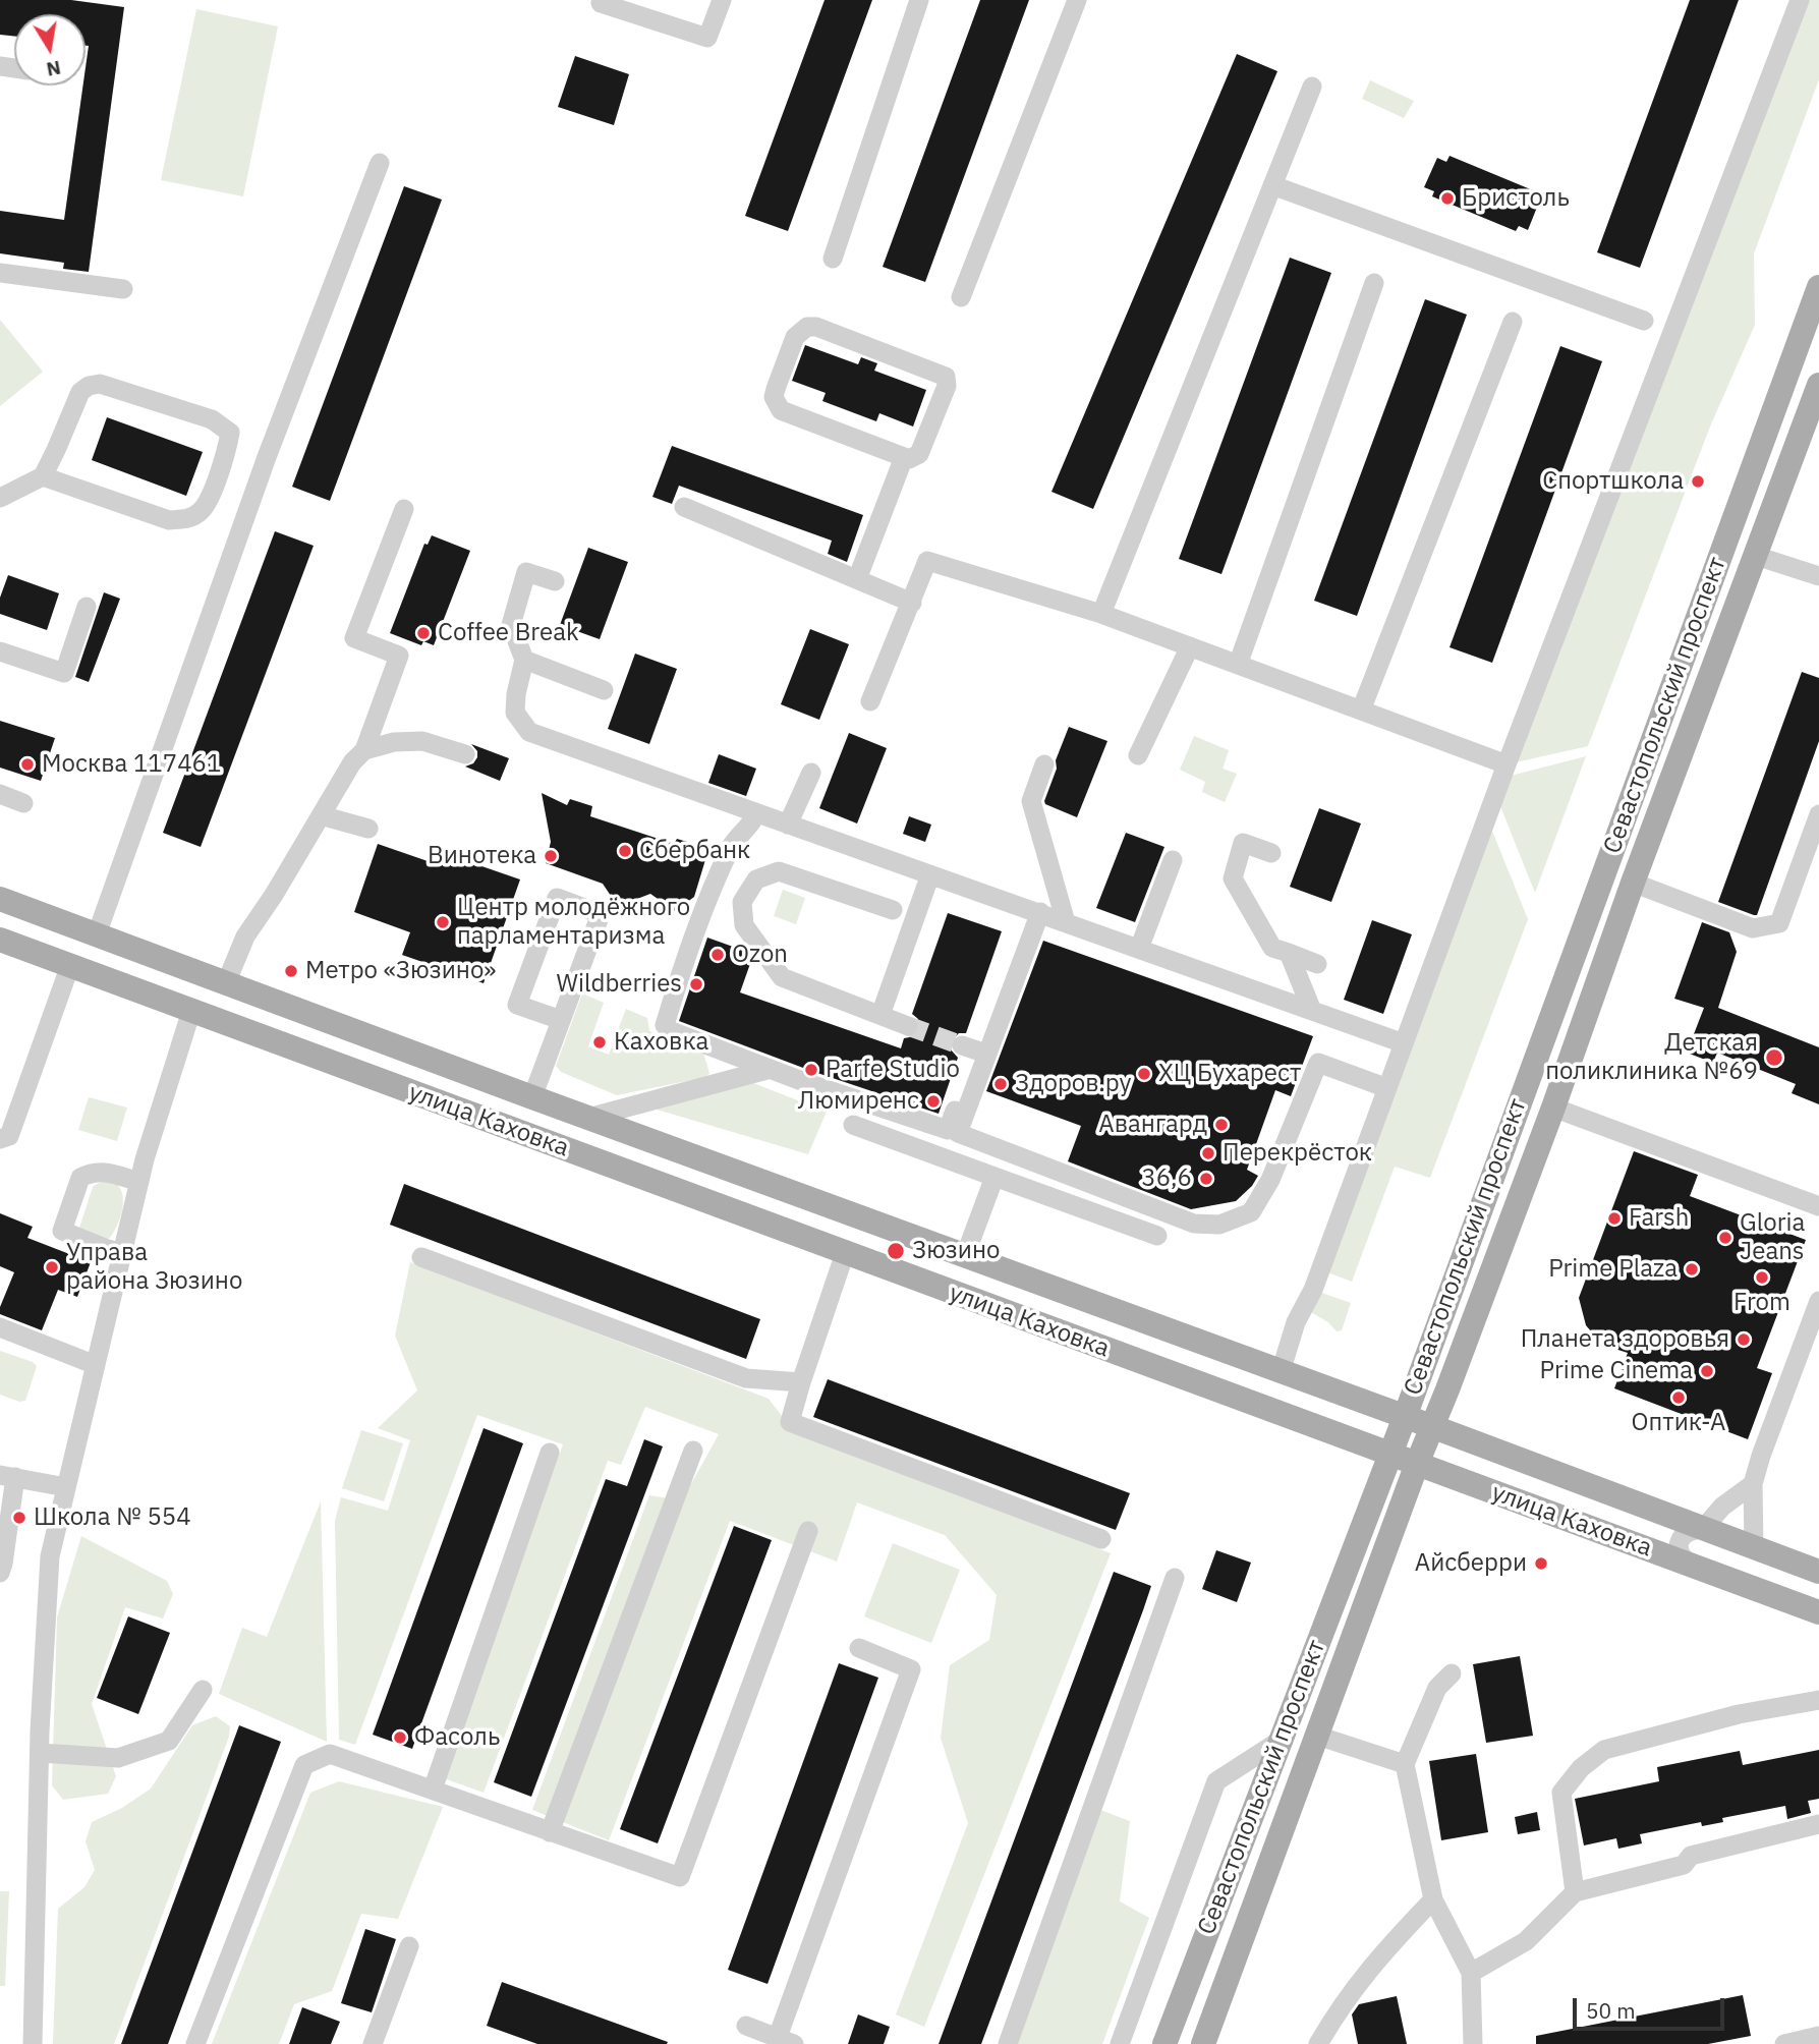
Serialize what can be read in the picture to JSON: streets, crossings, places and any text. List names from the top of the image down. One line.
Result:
{"streets":{"main road":["Севастопольский проспект","улица Каховка"]},"crossings":[["Севастопольский проспект","улица Каховка"]],"places":["Бристоль","Спортшкола","Coffee Break","Москва 117461","Сбербанк","Винотека","Центр молодёжного парламентаризма","Ozon","Метро «Зюзино»","Wildberries","Каховка","Детская поликлиника №69","Parfe Studio","ХЦ Бухарест","Здоров.ру","Люмиренс","Авангард","Перекрёсток","36,6","Farsh","Gloria Jeans","Зюзино","Управа района Зюзино","Prime Plaza","From","Планета здоровья","Prime Cinema","Оптик-А","Школа № 554","Айсберри","Фасоль"],"scale_bar":"50 m","north":"bottom"}
